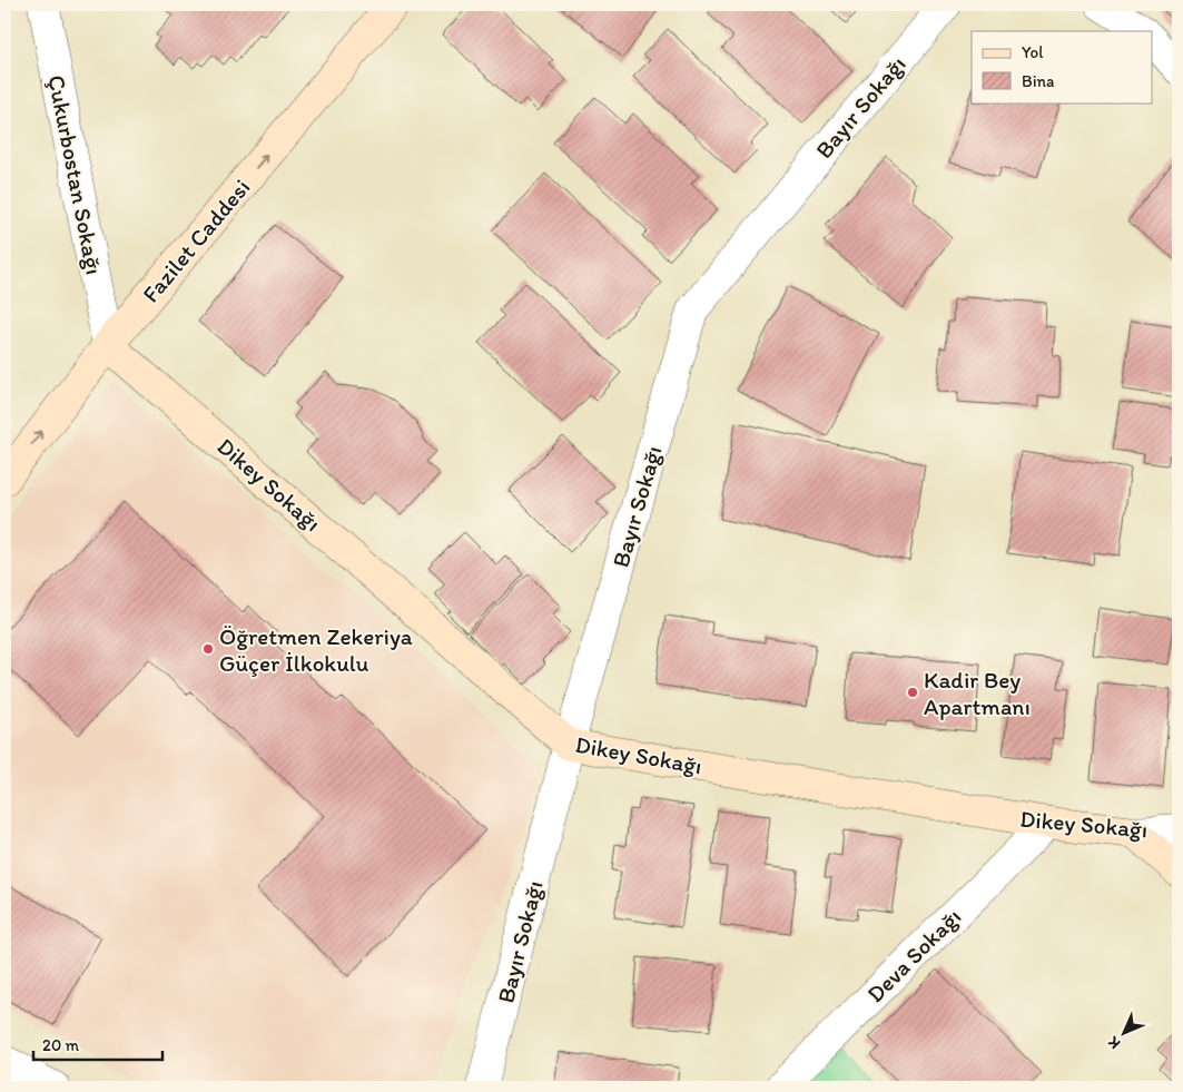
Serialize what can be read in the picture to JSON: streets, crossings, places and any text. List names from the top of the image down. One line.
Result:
{"streets":{"street":["Bayır Sokağı","Çukurbostan Sokağı","Fazilet Caddesi","Dikey Sokağı","Deva Sokağı"]},"crossings":[["Bayır Sokağı","Dikey Sokağı"],["Çukurbostan Sokağı","Fazilet Caddesi"],["Çukurbostan Sokağı","Dikey Sokağı"],["Fazilet Caddesi","Dikey Sokağı"],["Dikey Sokağı","Deva Sokağı"]],"one_way":["Fazilet Caddesi"],"places":["Öğretmen Zekeriya Güçer İlkokulu","Kadir Bey Apartmanı"],"legend":["Yol","Bina"],"scale_bar":"20 m","north":"bottom left"}
